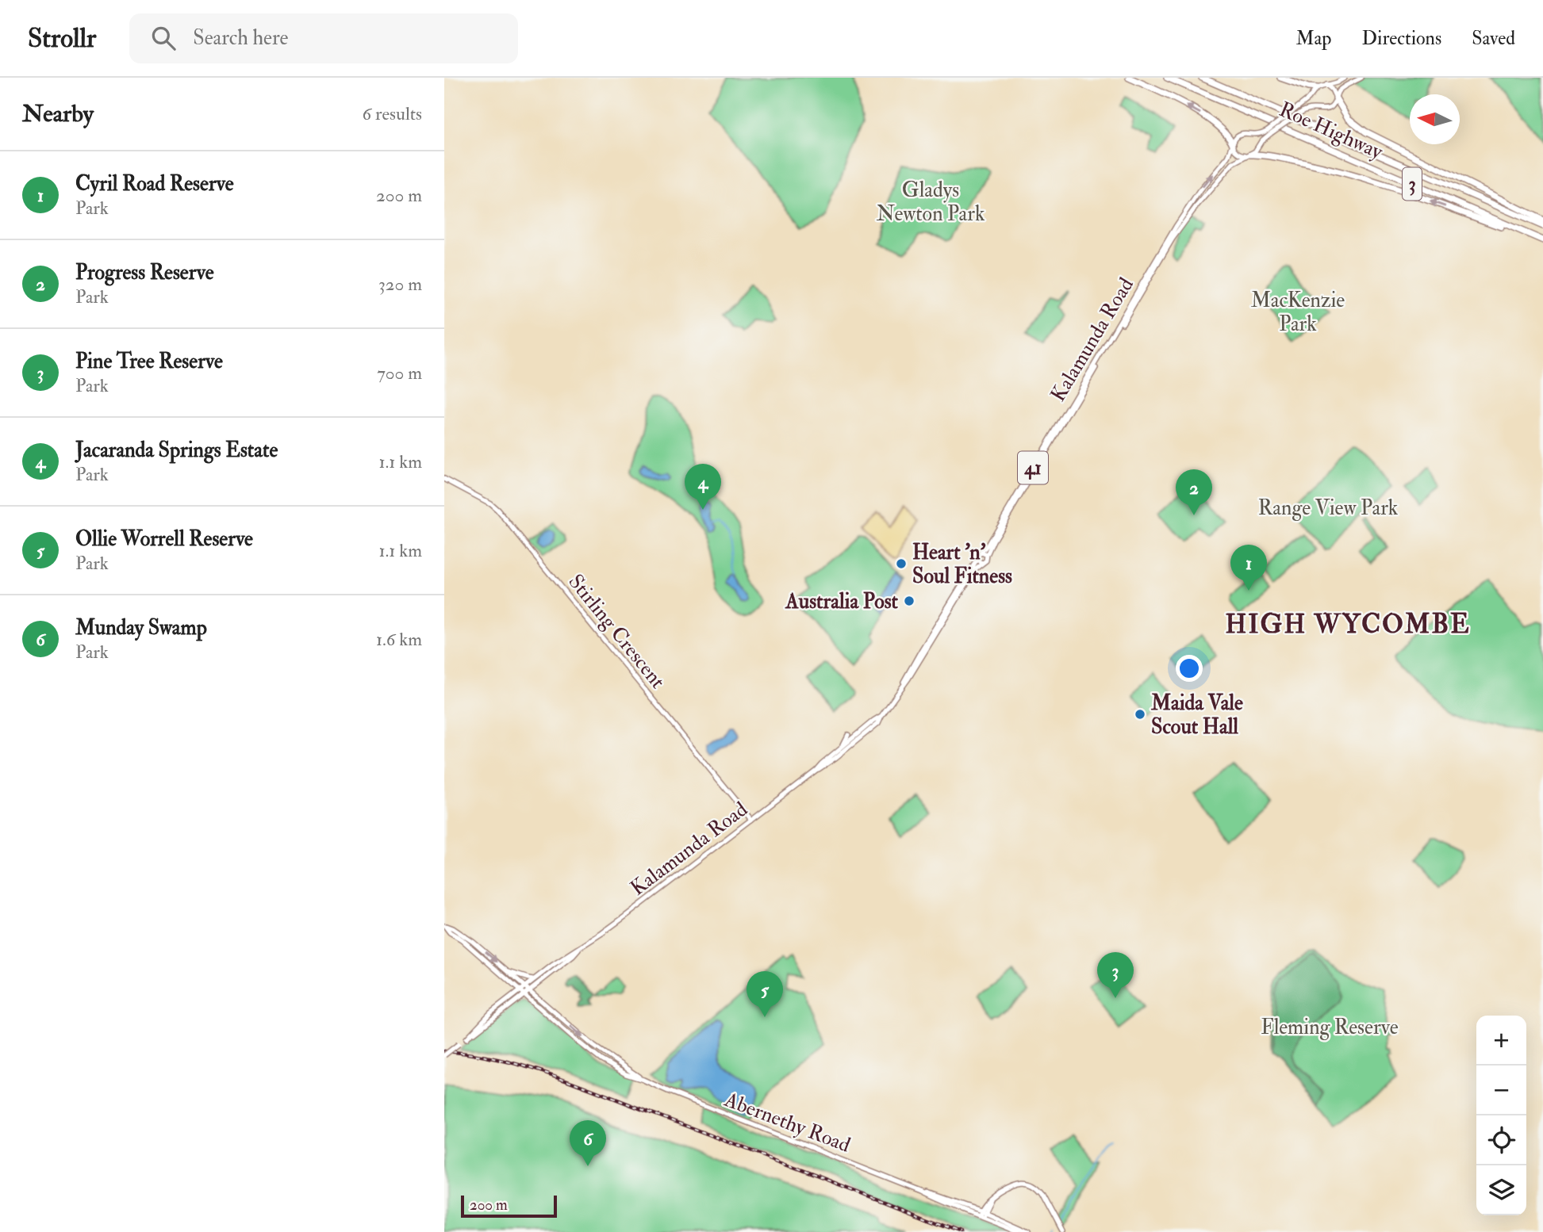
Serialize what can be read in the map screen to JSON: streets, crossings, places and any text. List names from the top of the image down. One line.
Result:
{"streets":{"highway":["Roe Highway","3"],"main road":["Kalamunda Road","41","Stirling Crescent","Abernethy Road"]},"crossings":[["Kalamunda Road","Stirling Crescent"],["Kalamunda Road","Abernethy Road"]],"districts":["HIGH WYCOMBE"],"parks":["Gladys Newton Park","MacKenzie Park","Range View Park","Fleming Reserve"],"places":["Heart 'n' Soul Fitness","Australia Post","Maida Vale Scout Hall"],"scale_bar":"200 m","north":"left","page":{"header":"Strollr","search":"Search here","nav":["Map","Directions","Saved"],"heading":["Nearby","6 results"],"list":[{"mark":"1","name":"Cyril Road Reserve","note":"Park","value":"200 m"},{"mark":"2","name":"Progress Reserve","note":"Park","value":"320 m"},{"mark":"3","name":"Pine Tree Reserve","note":"Park","value":"700 m"},{"mark":"4","name":"Jacaranda Springs Estate","note":"Park","value":"1.1 km"},{"mark":"5","name":"Ollie Worrell Reserve","note":"Park","value":"1.1 km"},{"mark":"6","name":"Munday Swamp","note":"Park","value":"1.6 km"}],"pins":["4","2","1","3","5","6"],"map_buttons":["+","−"],"scale":"200 m"}}
